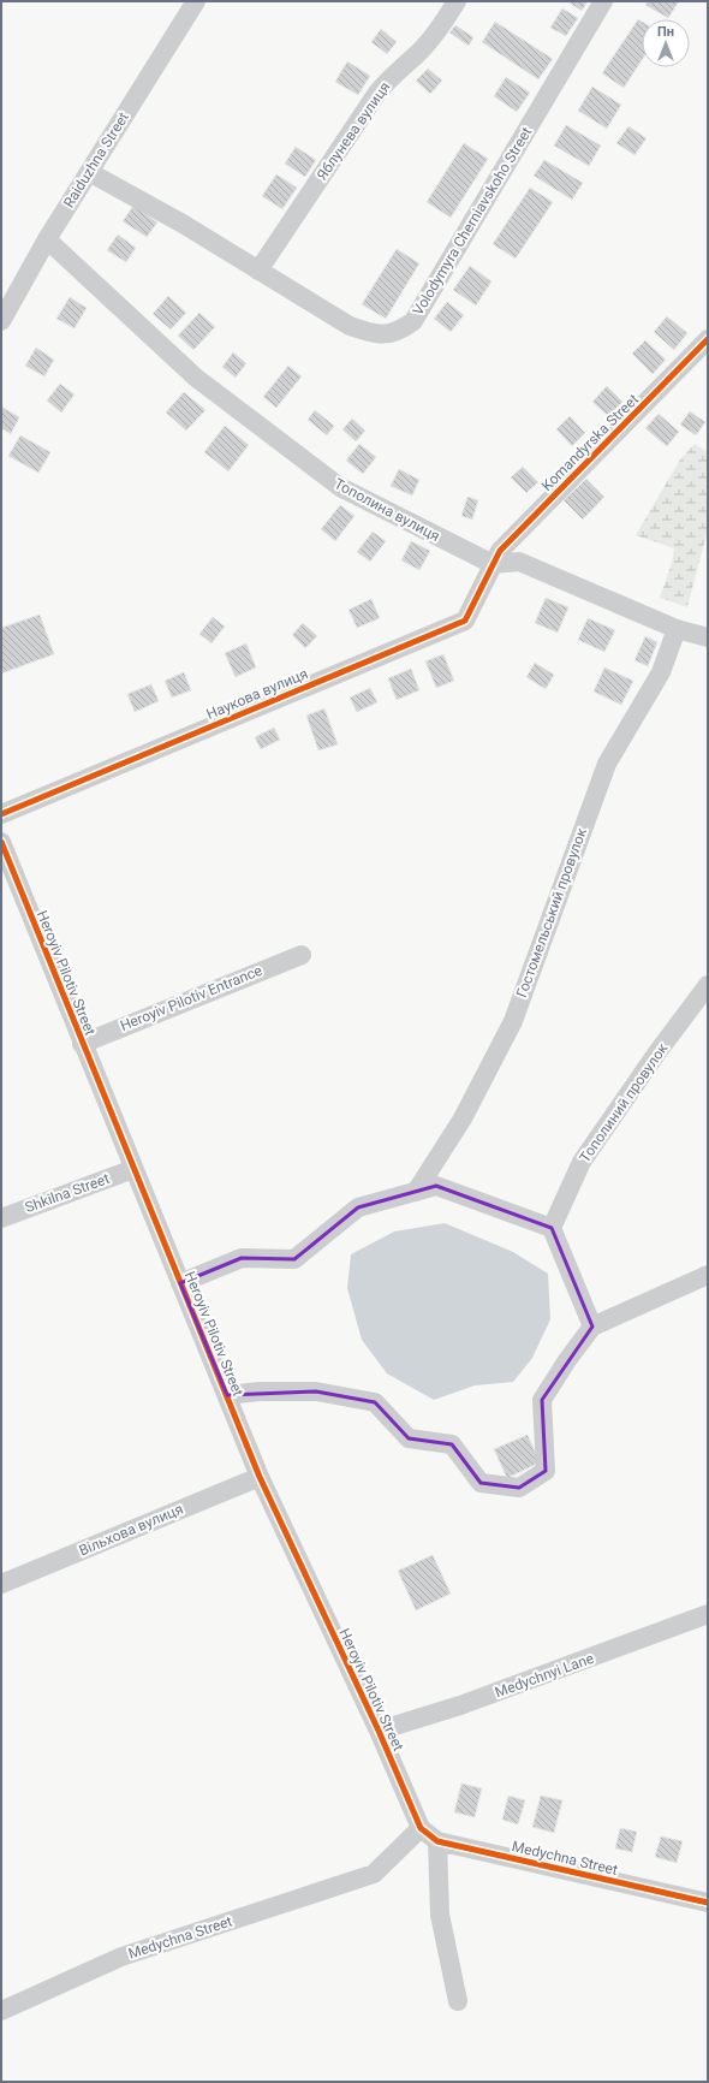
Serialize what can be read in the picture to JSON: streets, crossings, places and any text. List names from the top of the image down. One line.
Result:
{"streets":{"street":["Яблунева вулиця","Raiduzhna Street","Volodymyra Cherniavskoho Street","Komandyrska Street","Тополина вулиця","Наукова вулиця","Гостомельський провулок","Heroyiv Pilotiv Street","Heroyiv Pilotiv Entrance","Тополиний провулок","Shkilna Street","Вільхова вулиця","Medychnyi Lane","Medychna Street"]},"crossings":[["Яблунева вулиця","Volodymyra Cherniavskoho Street"],["Raiduzhna Street","Volodymyra Cherniavskoho Street"],["Raiduzhna Street","Тополина вулиця"],["Komandyrska Street","Тополина вулиця"],["Komandyrska Street","Наукова вулиця"],["Тополина вулиця","Наукова вулиця"],["Heroyiv Pilotiv Street","Heroyiv Pilotiv Entrance"],["Heroyiv Pilotiv Street","Shkilna Street"],["Heroyiv Pilotiv Street","Вільхова вулиця"],["Heroyiv Pilotiv Street","Medychnyi Lane"],["Heroyiv Pilotiv Street","Medychna Street"]],"north":"top"}
